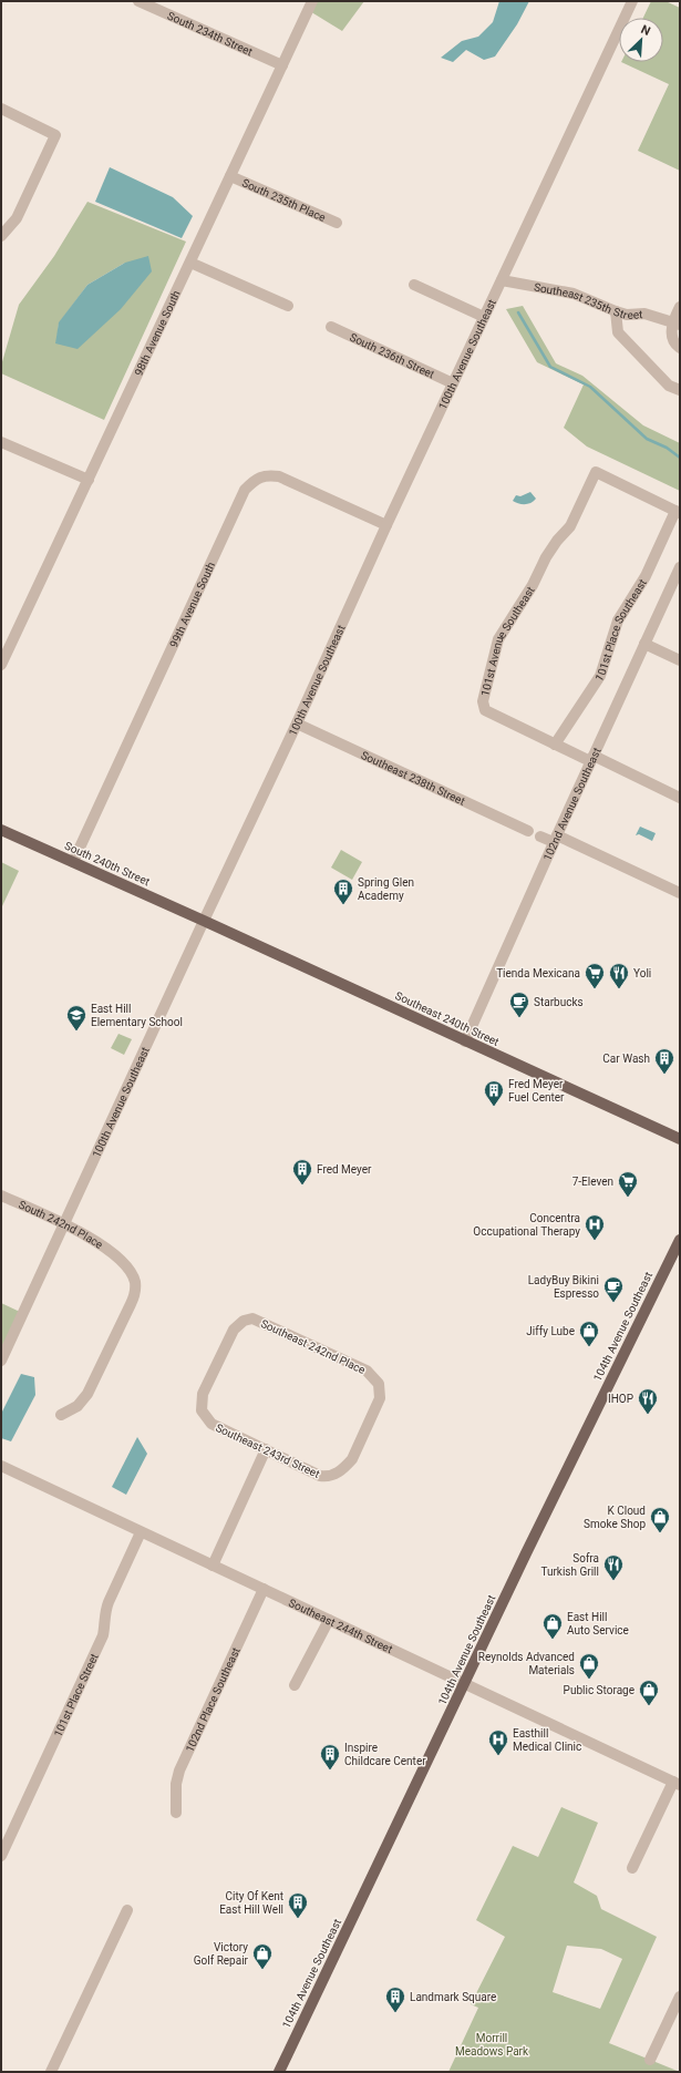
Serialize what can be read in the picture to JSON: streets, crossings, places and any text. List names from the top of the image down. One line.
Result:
{"streets":{"main road":["South 240th Street","Southeast 240th Street","104th Avenue Southeast"],"street":["South 234th Street","South 235th Place","Southeast 235th Street","98th Avenue South","100th Avenue Southeast","South 236th Street","99th Avenue South","101st Place Southeast","101st Avenue Southeast","Southeast 238th Street","102nd Avenue Southeast","South 242nd Place","Southeast 242nd Place","Southeast 243rd Street","Southeast 244th Street","101st Place Street","102nd Place Southeast"]},"crossings":[["South 234th Street","98th Avenue South"],["South 235th Place","98th Avenue South"],["Southeast 235th Street","100th Avenue Southeast"],["100th Avenue Southeast","South 236th Street"],["100th Avenue Southeast","99th Avenue South"],["100th Avenue Southeast","Southeast 238th Street"],["100th Avenue Southeast","South 240th Street"],["100th Avenue Southeast","Southeast 240th Street"],["100th Avenue Southeast","South 242nd Place"],["99th Avenue South","South 240th Street"],["101st Place Southeast","101st Avenue Southeast"],["101st Avenue Southeast","102nd Avenue Southeast"],["102nd Avenue Southeast","Southeast 240th Street"],["South 240th Street","Southeast 240th Street"],["104th Avenue Southeast","Southeast 244th Street"],["Southeast 242nd Place","Southeast 243rd Street"],["Southeast 244th Street","101st Place Street"],["Southeast 244th Street","102nd Place Southeast"]],"parks":["Morrill Meadows Park"],"places":{"building":["Spring Glen Academy","Car Wash","Fred Meyer Fuel Center","Fred Meyer","Inspire Childcare Center","City Of Kent East Hill Well","Landmark Square"],"supermarket":["Tienda Mexicana","7-Eleven"],"restaurant":["Yoli","IHOP","Sofra Turkish Grill"],"cafe":["Starbucks","LadyBuy Bikini Espresso"],"school or university":["East Hill Elementary School"],"hospital":["Concentra Occupational Therapy","Easthill Medical Clinic"],"shop":["Jiffy Lube","K Cloud Smoke Shop","East Hill Auto Service","Reynolds Advanced Materials","Public Storage","Victory Golf Repair"]},"north":"top right"}
